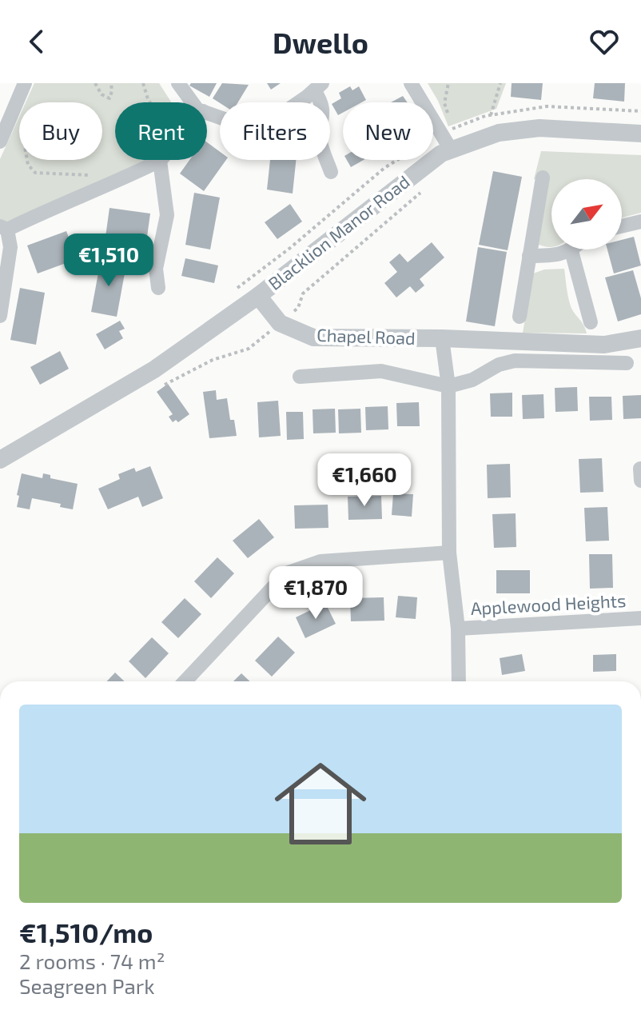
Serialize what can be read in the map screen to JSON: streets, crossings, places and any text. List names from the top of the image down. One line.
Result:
{"streets":{"street":["Blacklion Manor Road","Chapel Road","Applewood Heights"]},"crossings":[["Blacklion Manor Road","Chapel Road"],["Chapel Road","Applewood Heights"]],"north":"top right","page":{"header":"Dwello","chip":["Buy","Rent","Filters","New"],"price":["€1,510","€1,660","€1,870"],"list":[{"name":"€1,510/mo","note":"2 rooms · 74 m² · Seagreen Park"}]}}
